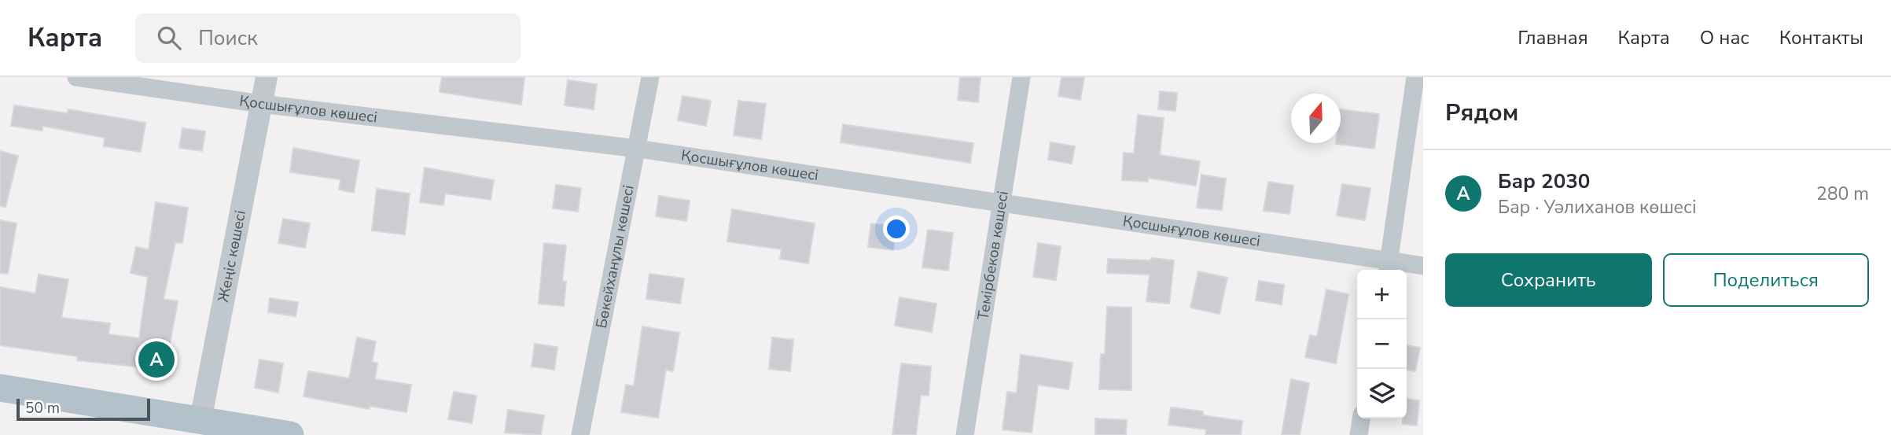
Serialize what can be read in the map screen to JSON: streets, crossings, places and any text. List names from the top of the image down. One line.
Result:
{"streets":{"street":["Қосшығұлов көшесі","Жеңіс көшесі","Темірбеков көшесі","Бөкейханұлы көшесі"]},"crossings":[["Қосшығұлов көшесі","Жеңіс көшесі"],["Қосшығұлов көшесі","Темірбеков көшесі"],["Қосшығұлов көшесі","Бөкейханұлы көшесі"]],"scale_bar":"50 m","north":"top","page":{"header":"Карта","search":"Поиск","nav":["Главная","Карта","О нас","Контакты"],"heading":"Рядом","list":[{"mark":"A","name":"Бар 2030","note":"Бар · Уәлиханов көшесі","value":"280 m"}],"buttons":["Сохранить","Поделиться"],"map_buttons":["+","−"],"pins":"A","scale":"50 m"}}
